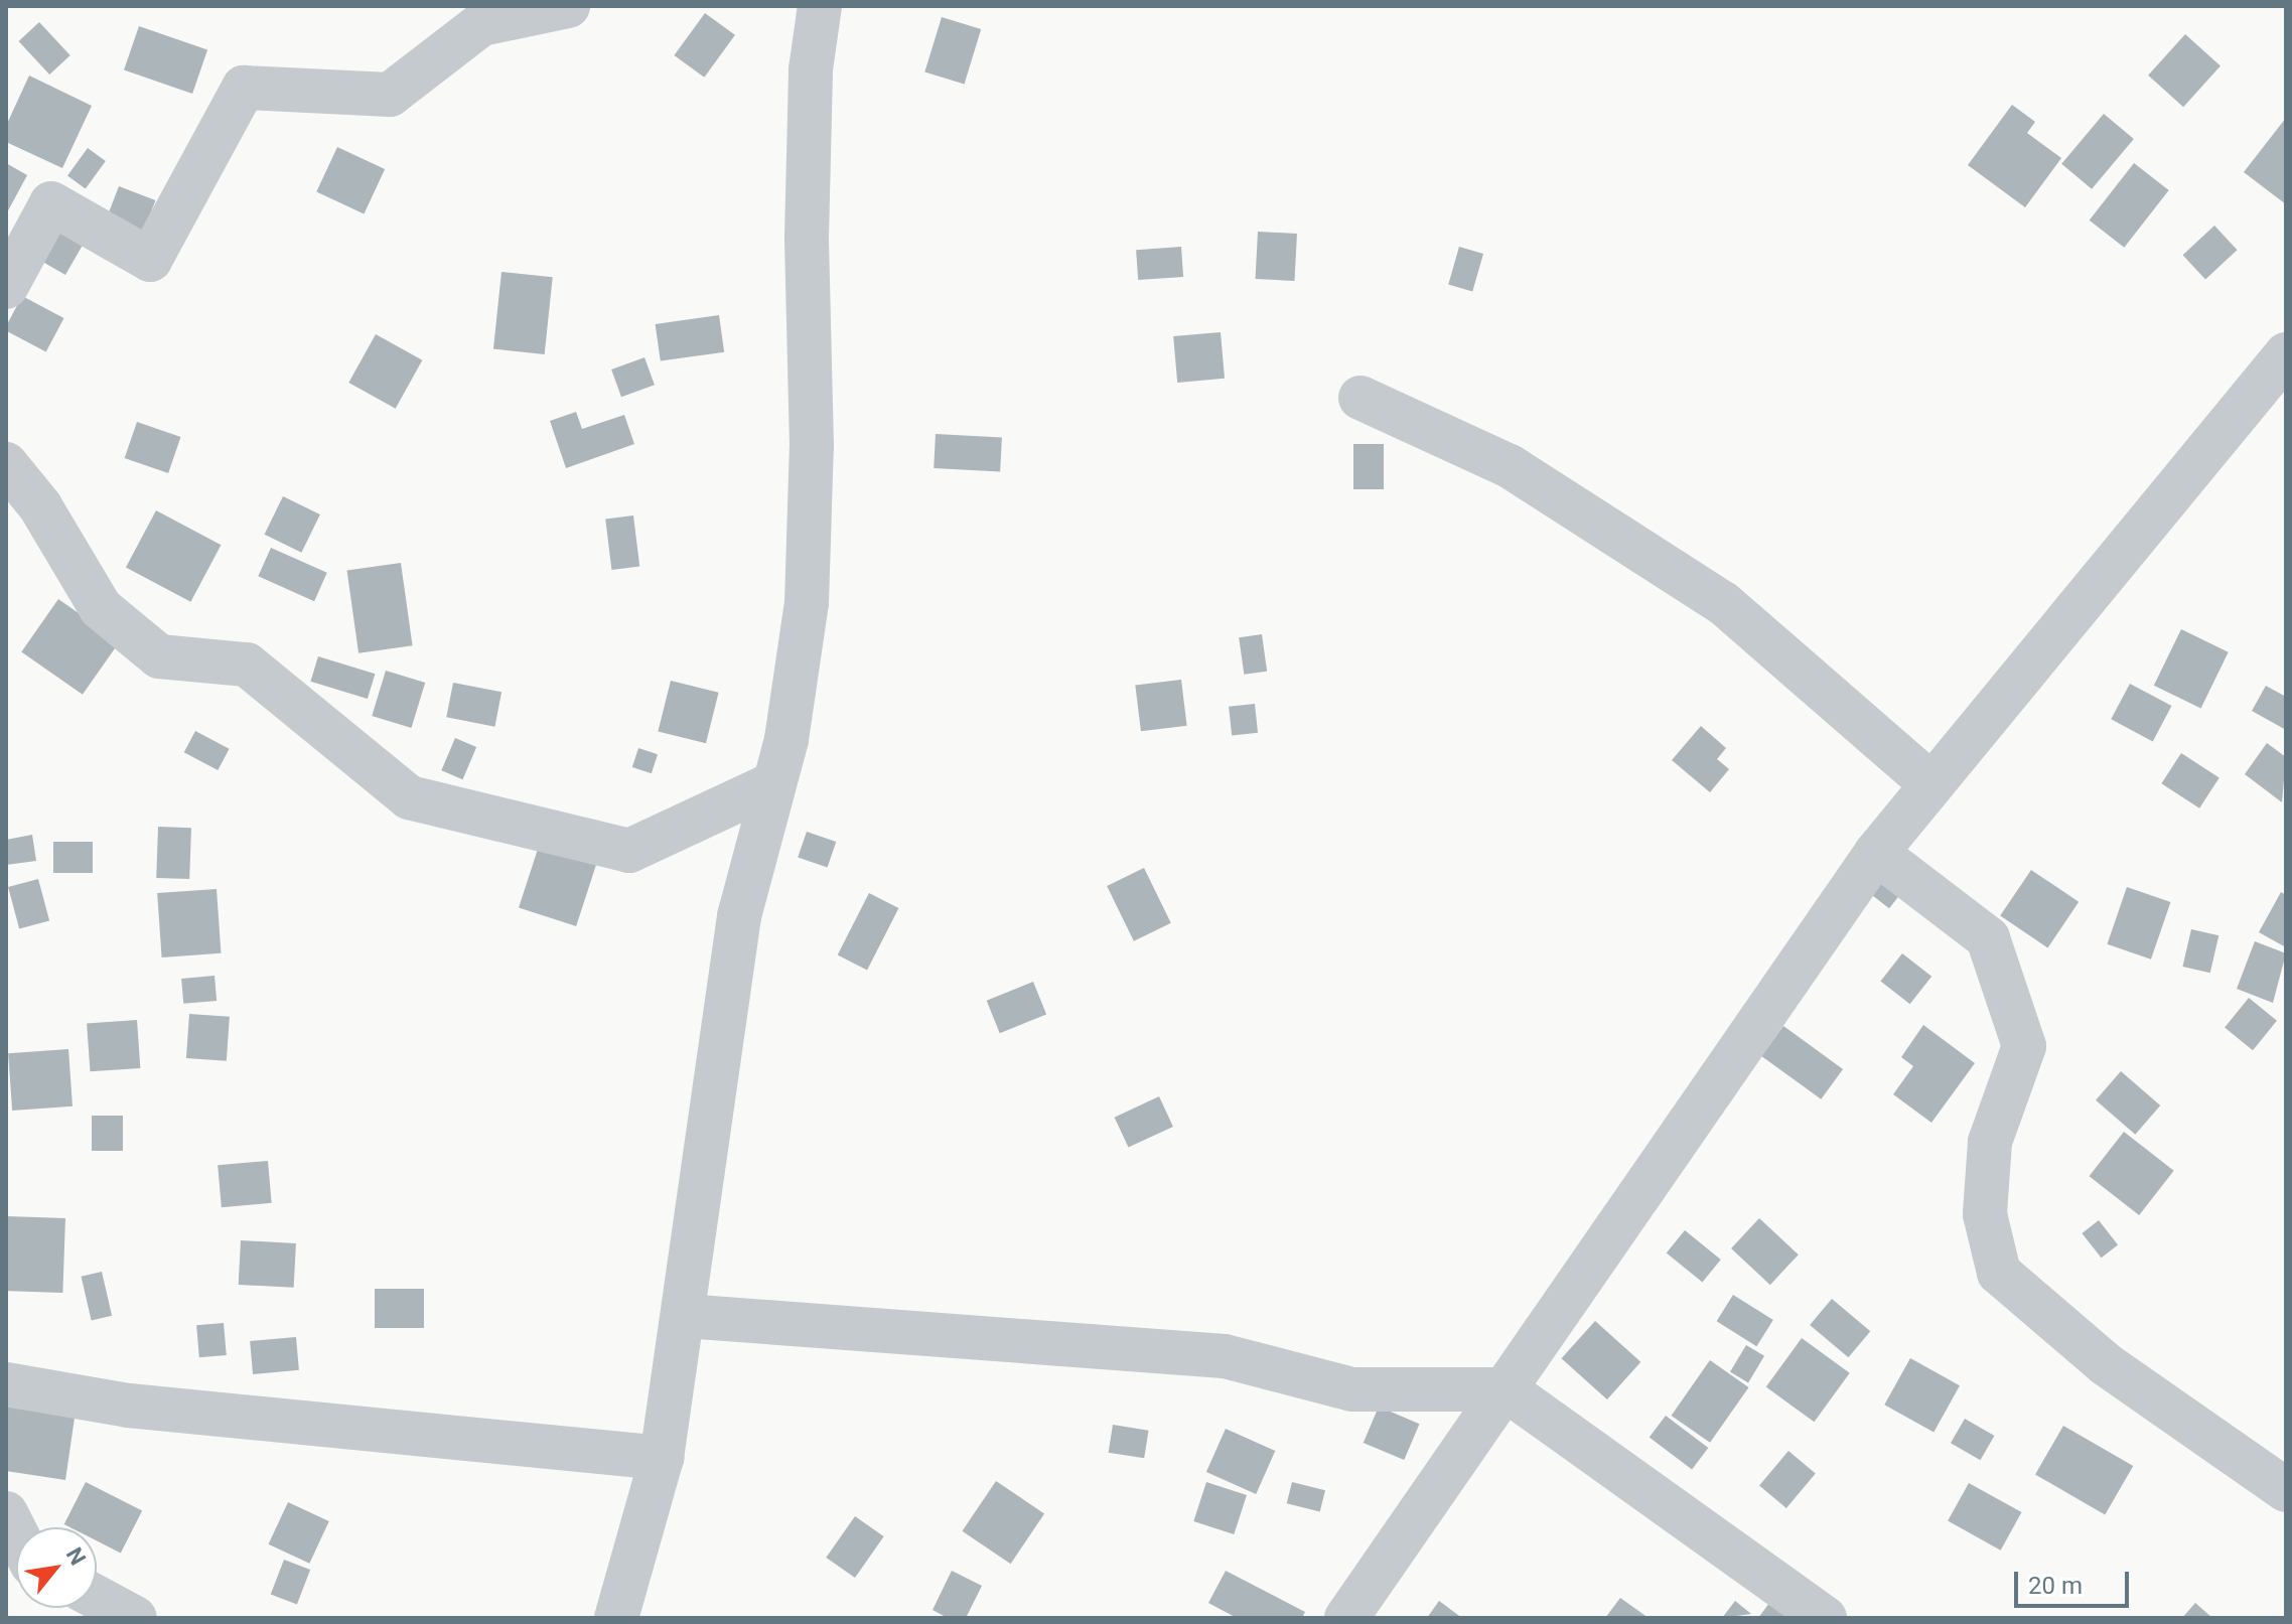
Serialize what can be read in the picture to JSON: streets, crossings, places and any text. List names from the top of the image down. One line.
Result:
{"scale_bar":"20 m","north":"top right"}
